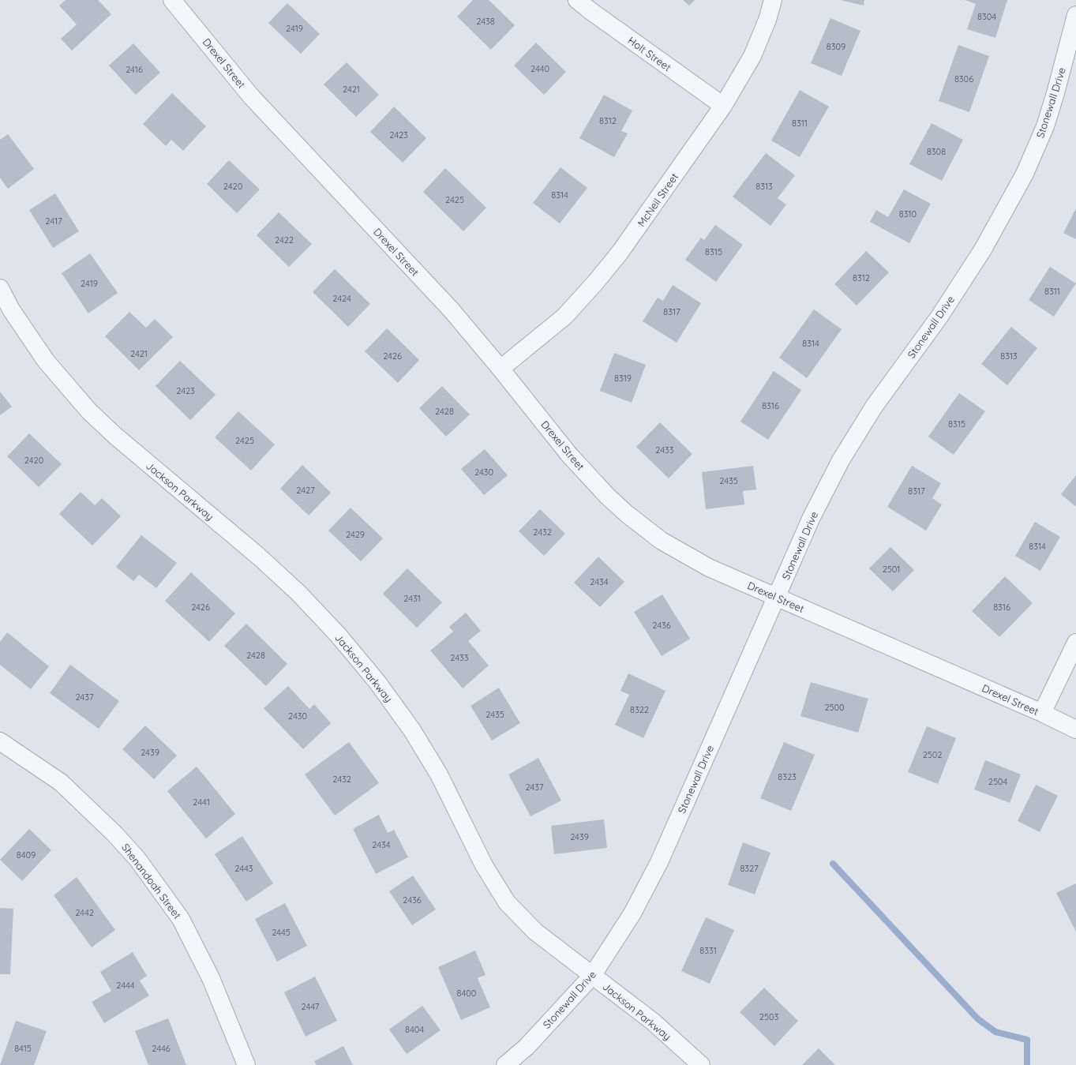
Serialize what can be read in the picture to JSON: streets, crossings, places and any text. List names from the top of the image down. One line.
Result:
{"streets":{"street":["Holt Street","Drexel Street","Stonewall Drive","McNeil Street","Jackson Parkway","Shenandoah Street"]},"crossings":[["Holt Street","McNeil Street"],["Drexel Street","Stonewall Drive"],["Drexel Street","McNeil Street"],["Stonewall Drive","Jackson Parkway"]],"house_numbers":["8304","2438","2419","8309","2440","2416","8306","2421","8312","8311","2423","8308","2420","8313","8314","2425","8310","2417","2422","8315","8312","2419","8311","2424","8317","8314","2421","2426","8313","8319","2423","8316","2428","8315","2425","2433","2420","2430","2435","2427","8317","2432","2429","8314","2501","2434","2431","2426","8316","2436","2428","2433","2437","2500","8322","2435","2430","2439","2502","8323","2432","2504","2437","2441","2439","2434","8409","2443","8327","2436","2442","2445","8331","2444","8400","2447","2503","8404","8415","2446"]}
